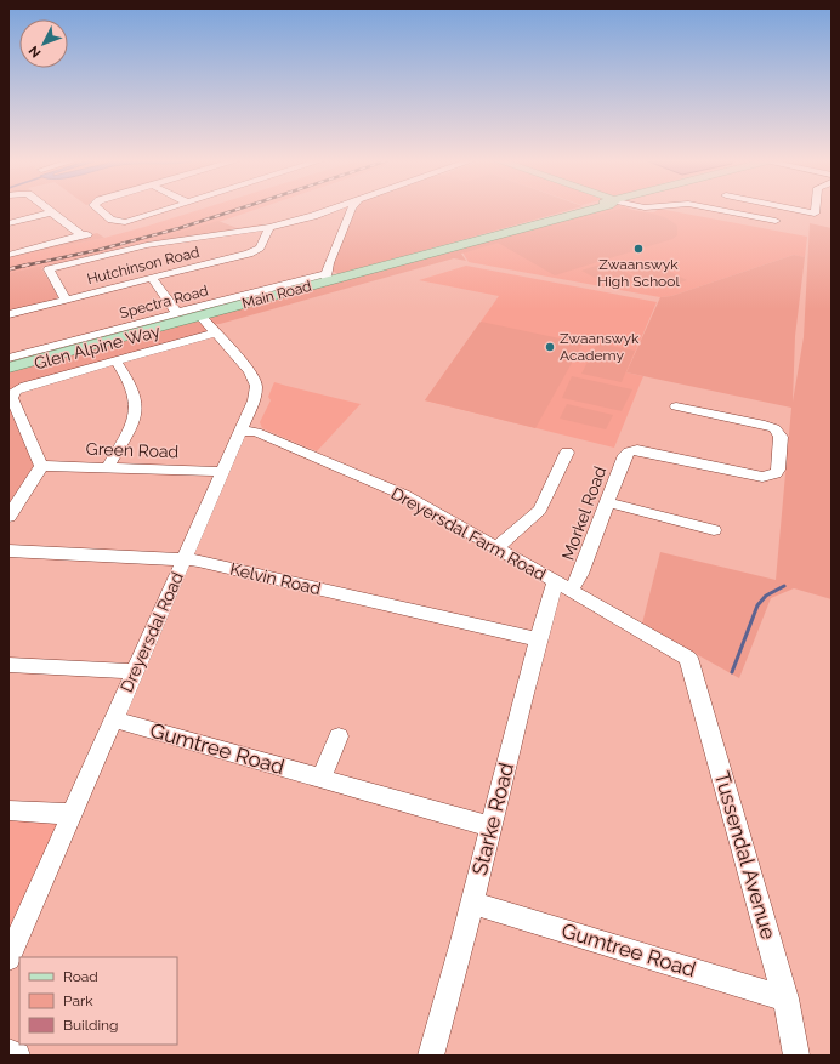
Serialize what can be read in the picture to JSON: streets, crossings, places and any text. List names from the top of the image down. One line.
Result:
{"streets":{"main road":["Main Road"],"street":["Hutchinson Road","Spectra Road","Glen Alpine Way","Green Road","Morkel Road","Dreyersdal Farm Road","Kelvin Road","Dreyersdal Road","Gumtree Road","Starke Road","Tussendal Avenue"]},"crossings":[["Main Road","Spectra Road"],["Main Road","Dreyersdal Road"],["Glen Alpine Way","Green Road"],["Glen Alpine Way","Dreyersdal Road"],["Green Road","Dreyersdal Road"],["Morkel Road","Dreyersdal Farm Road"],["Morkel Road","Starke Road"],["Dreyersdal Farm Road","Dreyersdal Road"],["Dreyersdal Farm Road","Starke Road"],["Dreyersdal Farm Road","Tussendal Avenue"],["Kelvin Road","Dreyersdal Road"],["Kelvin Road","Starke Road"],["Dreyersdal Road","Gumtree Road"],["Gumtree Road","Starke Road"],["Gumtree Road","Tussendal Avenue"]],"places":["Zwaanswyk High School","Zwaanswyk Academy"],"legend":["Road","Park","Building"],"north":"bottom left"}
